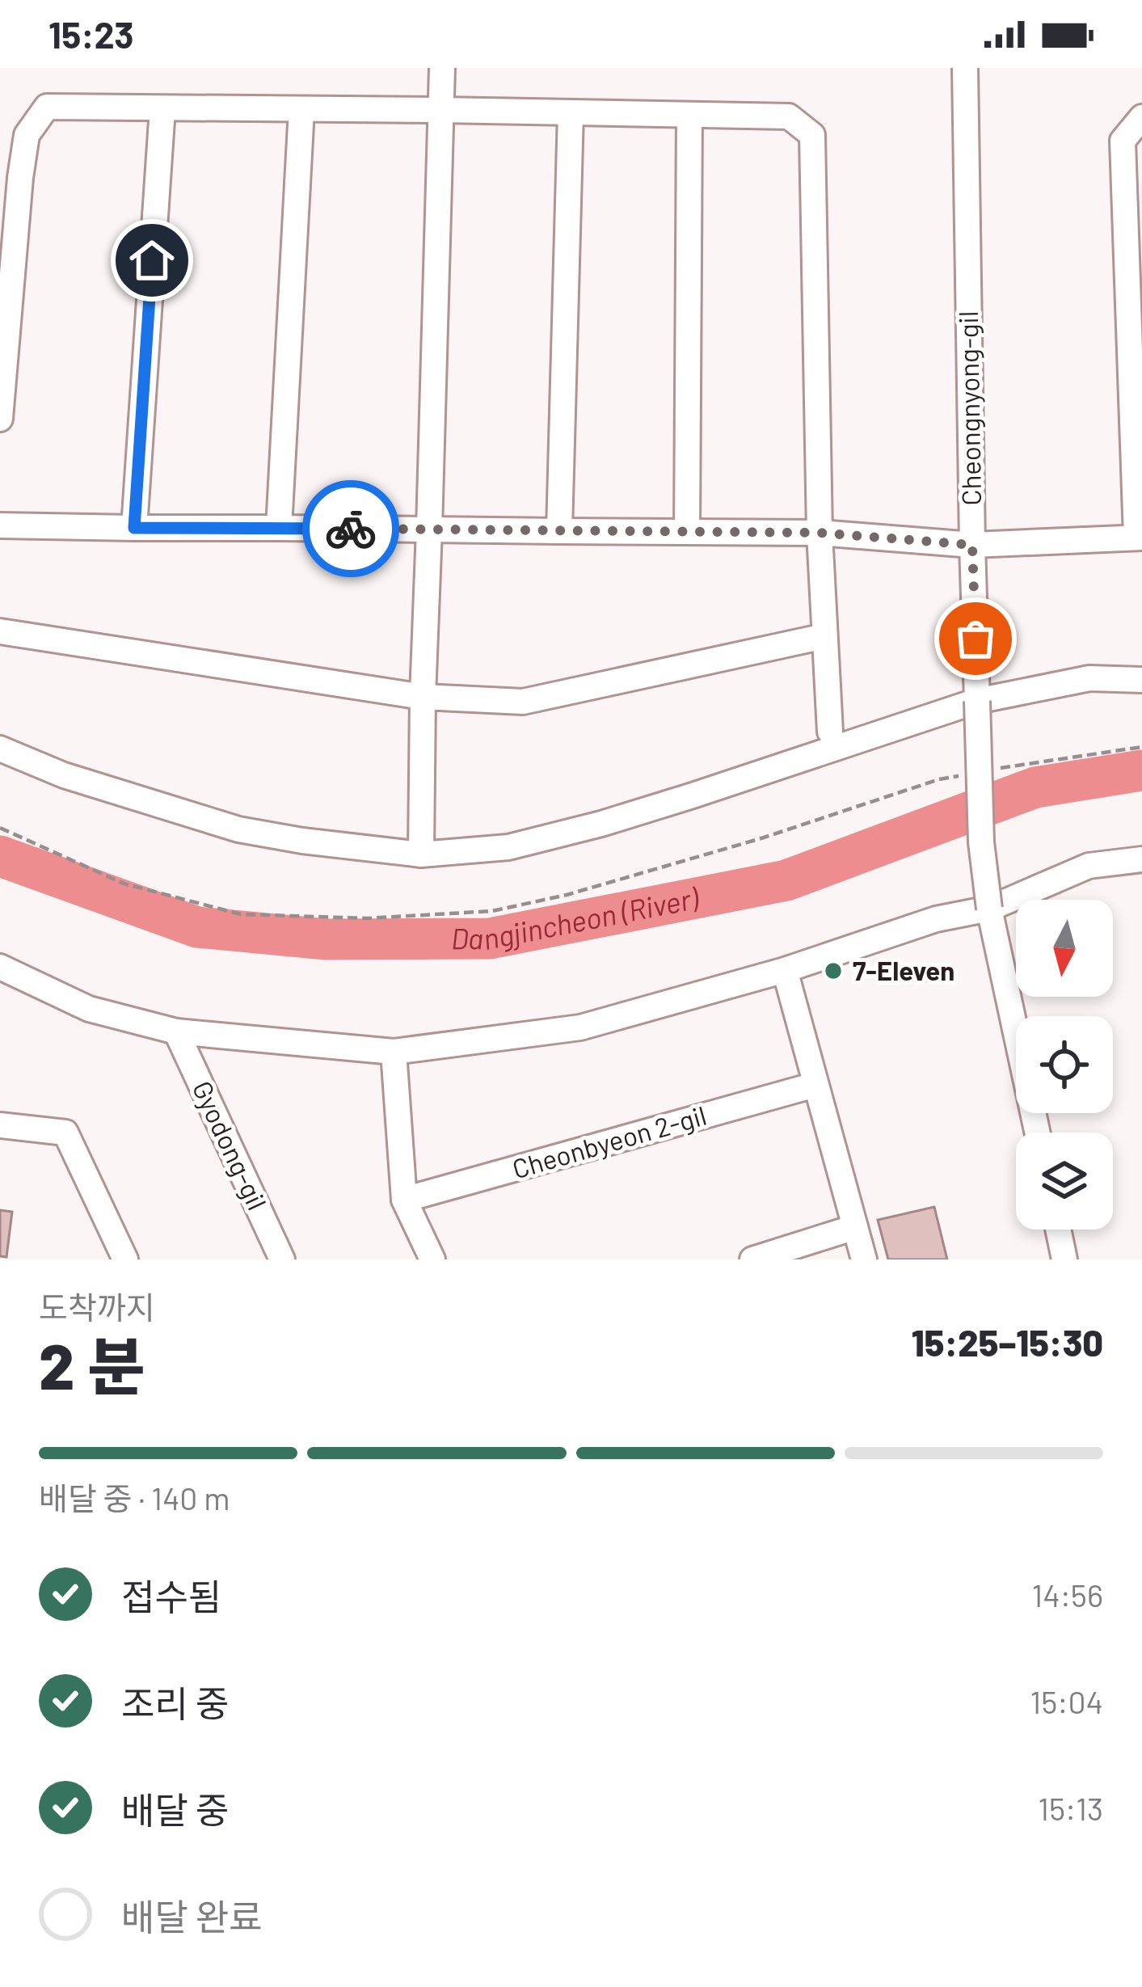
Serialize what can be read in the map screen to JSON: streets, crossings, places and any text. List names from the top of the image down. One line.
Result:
{"streets":{"street":["Cheongnyong-gil","Cheonbyeon 2-gil","Gyodong-gil"]},"water":["Dangjincheon (River)"],"places":["7-Eleven"],"north":"bottom","page":{"status":"15:23","heading":["2 분","도착까지","15:25–15:30"],"bar":"배달 중 · 140 m","list":[["접수됨","14:56"],["조리 중","15:04"],["배달 중","15:13"],"배달 완료"]}}
